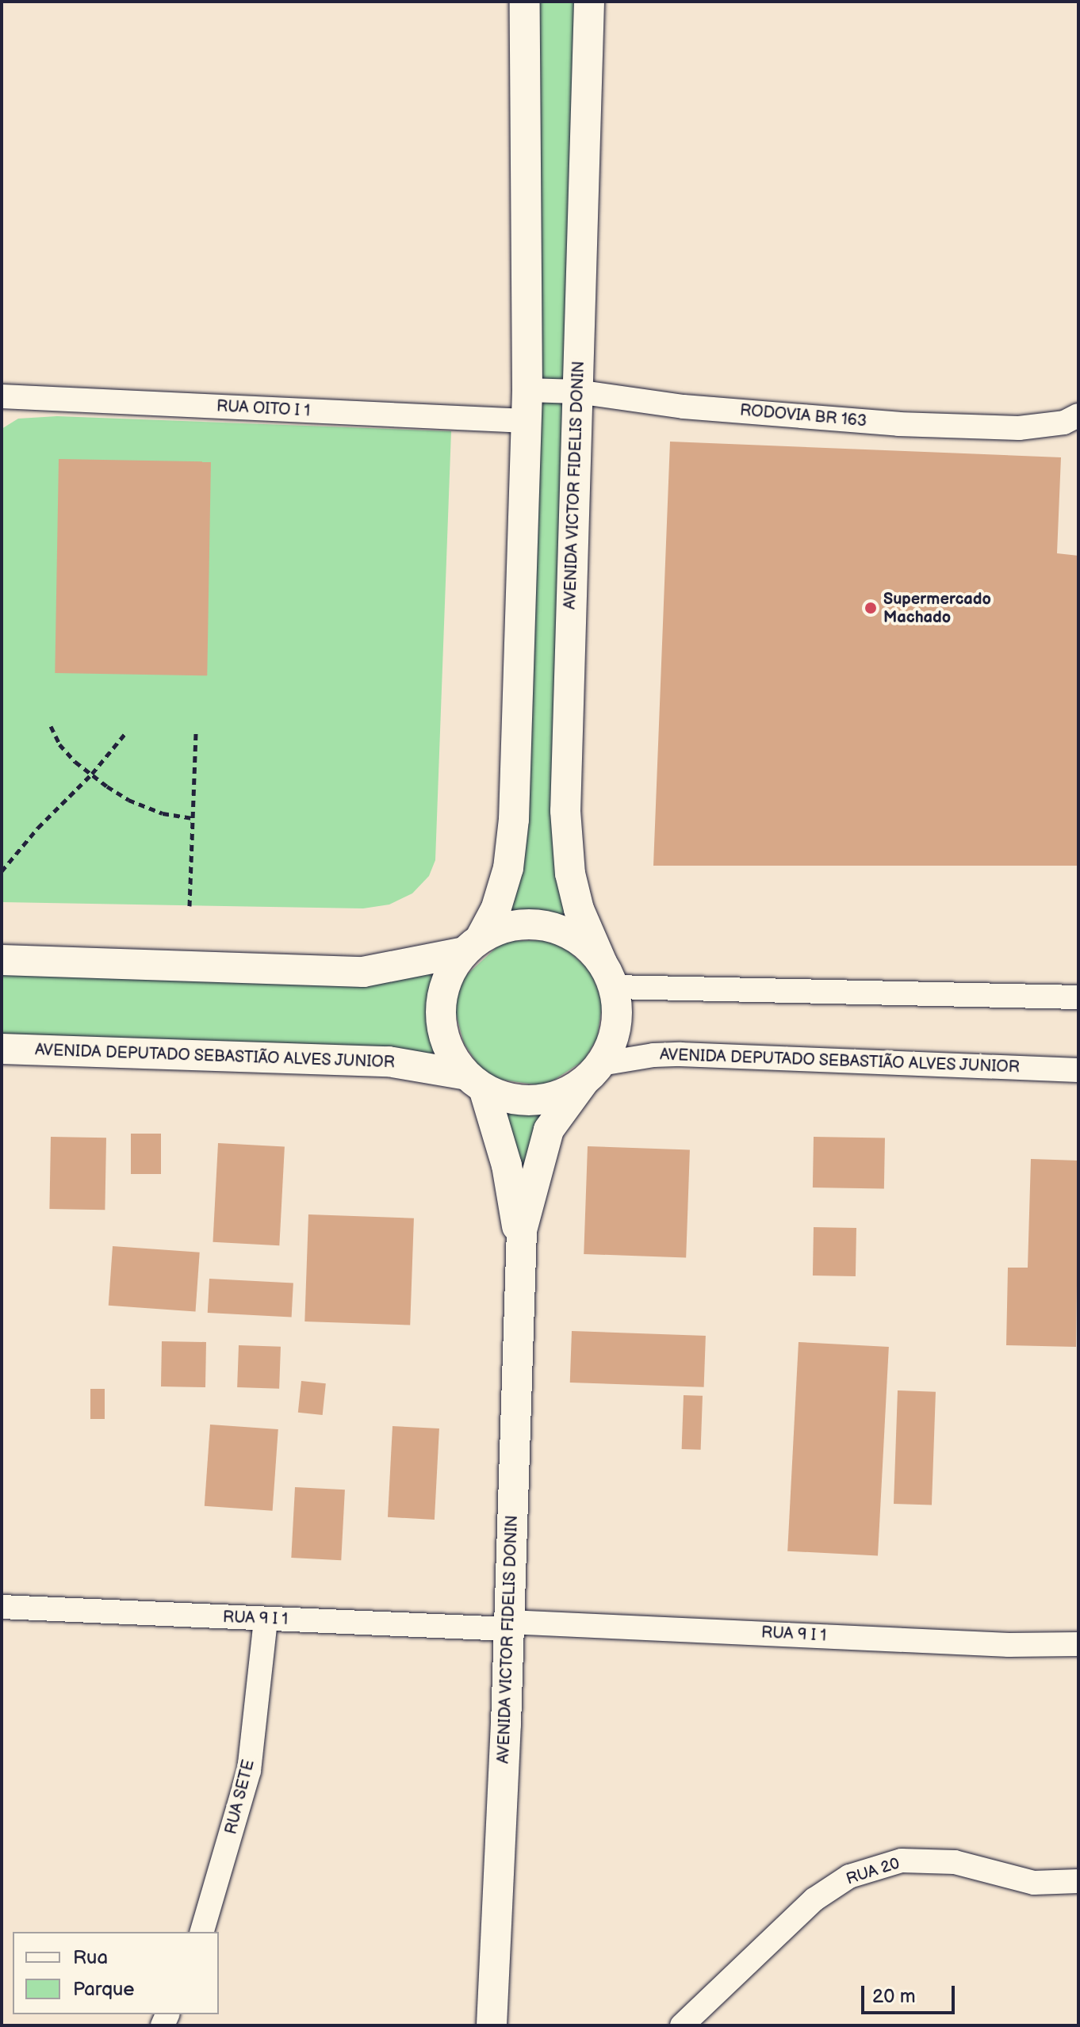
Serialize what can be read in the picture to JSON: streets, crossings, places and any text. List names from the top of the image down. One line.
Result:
{"streets":{"street":["RUA OITO I 1","RODOVIA BR 163","AVENIDA VICTOR FIDELIS DONIN","AVENIDA DEPUTADO SEBASTIÃO ALVES JUNIOR","RUA 9 I 1","RUA SETE","RUA 20"]},"crossings":[["RODOVIA BR 163","AVENIDA VICTOR FIDELIS DONIN"],["AVENIDA VICTOR FIDELIS DONIN","AVENIDA DEPUTADO SEBASTIÃO ALVES JUNIOR"],["AVENIDA VICTOR FIDELIS DONIN","RUA 9 I 1"],["RUA 9 I 1","RUA SETE"]],"places":["Supermercado Machado"],"legend":["Rua","Parque"],"scale_bar":"20 m"}
